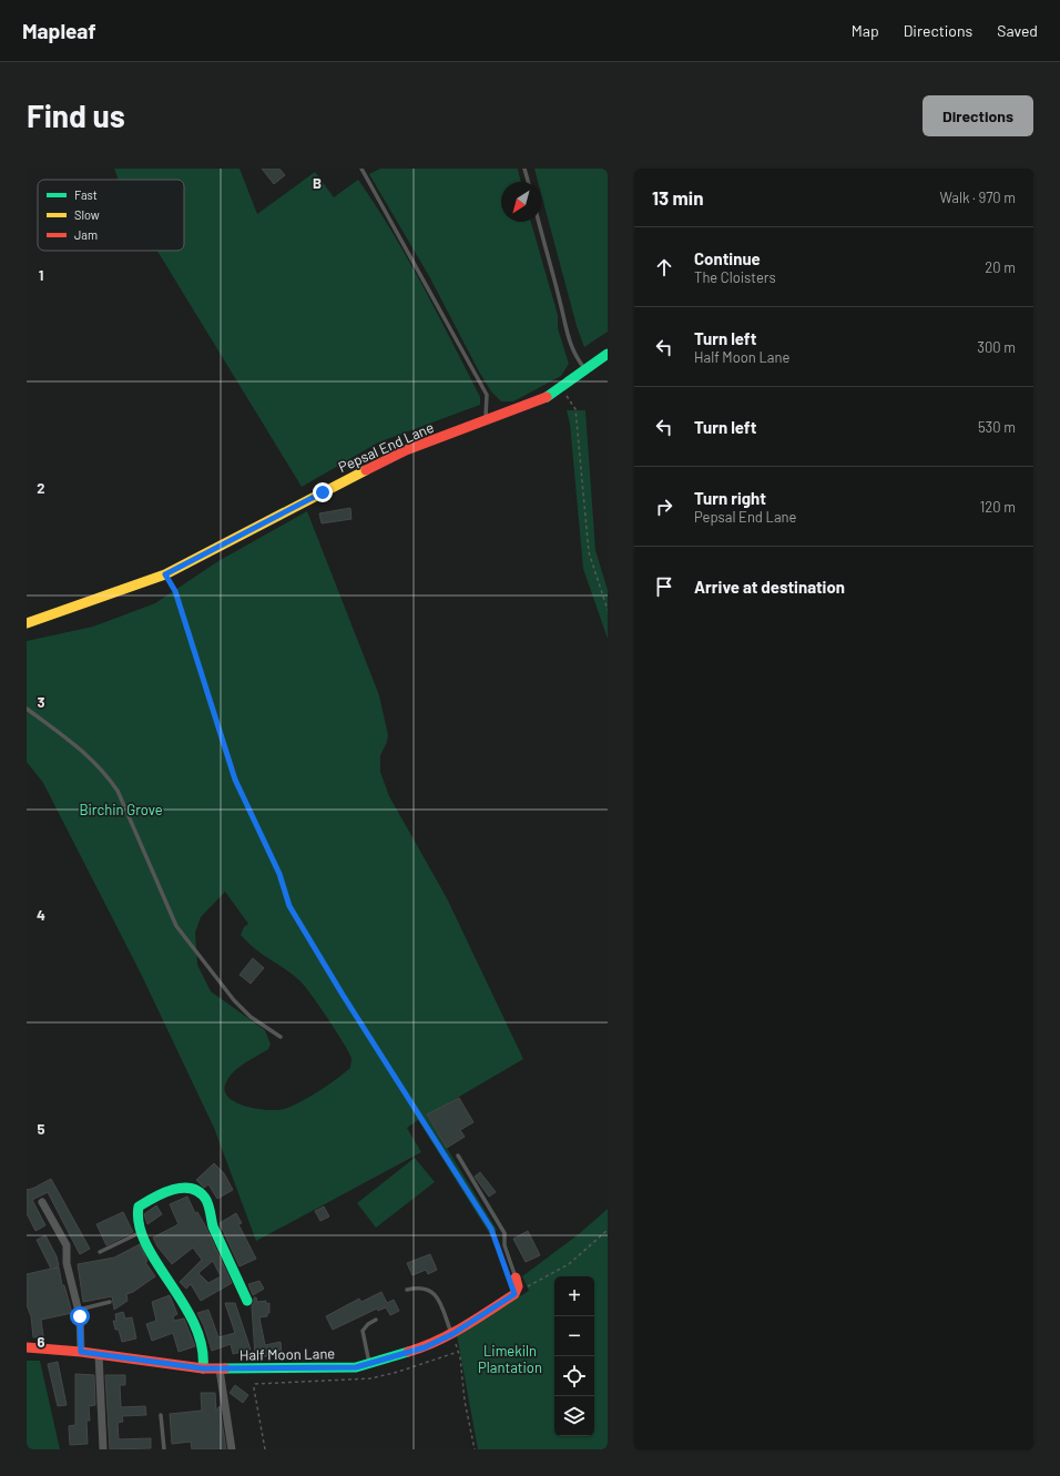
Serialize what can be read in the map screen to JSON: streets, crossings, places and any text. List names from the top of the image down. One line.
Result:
{"streets":{"street":["Pepsal End Lane","Half Moon Lane"]},"parks":["Birchin Grove","Limekiln Plantation"],"legend":["Fast","Slow","Jam"],"north":"bottom left","page":{"header":"Mapleaf","nav":["Map","Directions","Saved"],"buttons":"Directions","title":"Find us","heading":["13 min","Walk · 970 m"],"list":[["Continue","The Cloisters","20 m"],["Turn left","Half Moon Lane","300 m"],["Turn left","530 m"],["Turn right","Pepsal End Lane","120 m"],"Arrive at destination"],"map_buttons":["+","−"]},"grid":{"columns":["B"],"rows":["1","2","3","4","5","6"]}}
